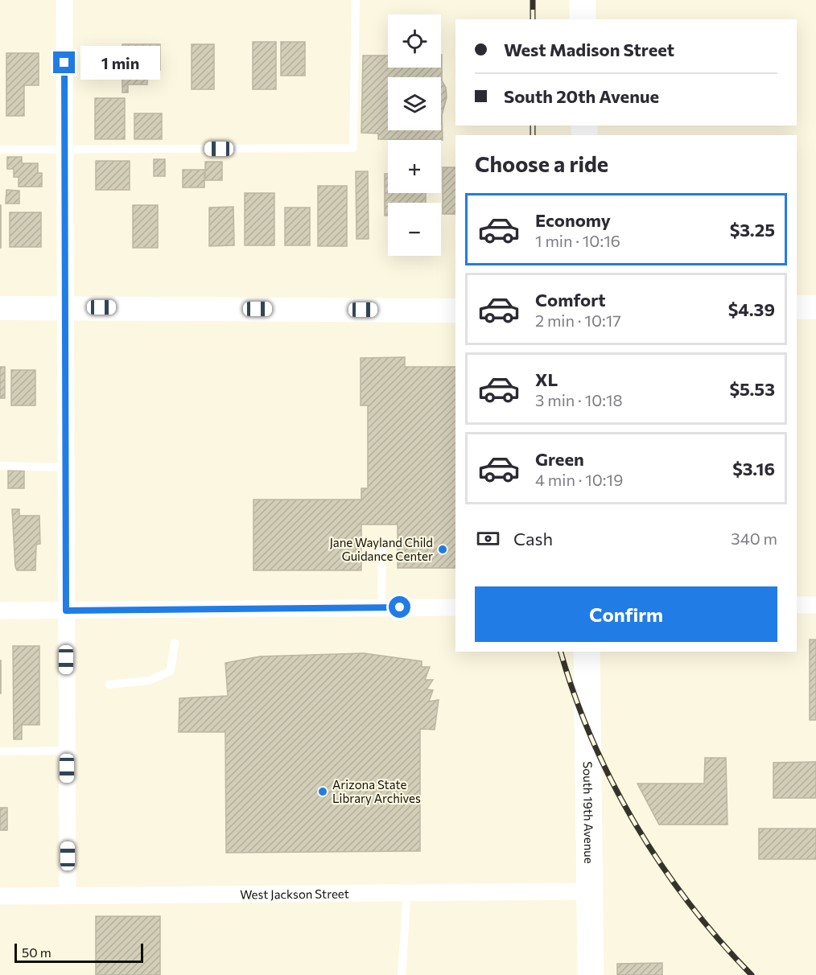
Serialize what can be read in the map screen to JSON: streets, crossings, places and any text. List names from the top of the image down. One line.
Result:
{"streets":{"main road":["South 19th Avenue"],"street":["West Jackson Street"]},"crossings":[["South 19th Avenue","West Jackson Street"]],"places":["Jane Wayland Child Guidance Center","Arizona State Library Archives"],"scale_bar":"50 m","page":{"map_buttons":["+","−"],"banner":["West Madison Street","South 20th Avenue"],"bubble":"1 min","heading":"Choose a ride","list":[{"name":"Economy","note":"1 min · 10:16","value":"$3.25"},{"name":"Comfort","note":"2 min · 10:17","value":"$4.39"},{"name":"XL","note":"3 min · 10:18","value":"$5.53"},{"name":"Green","note":"4 min · 10:19","value":"$3.16"}],"pay":["Cash","340 m"],"buttons":"Confirm","scale":"50 m"}}
